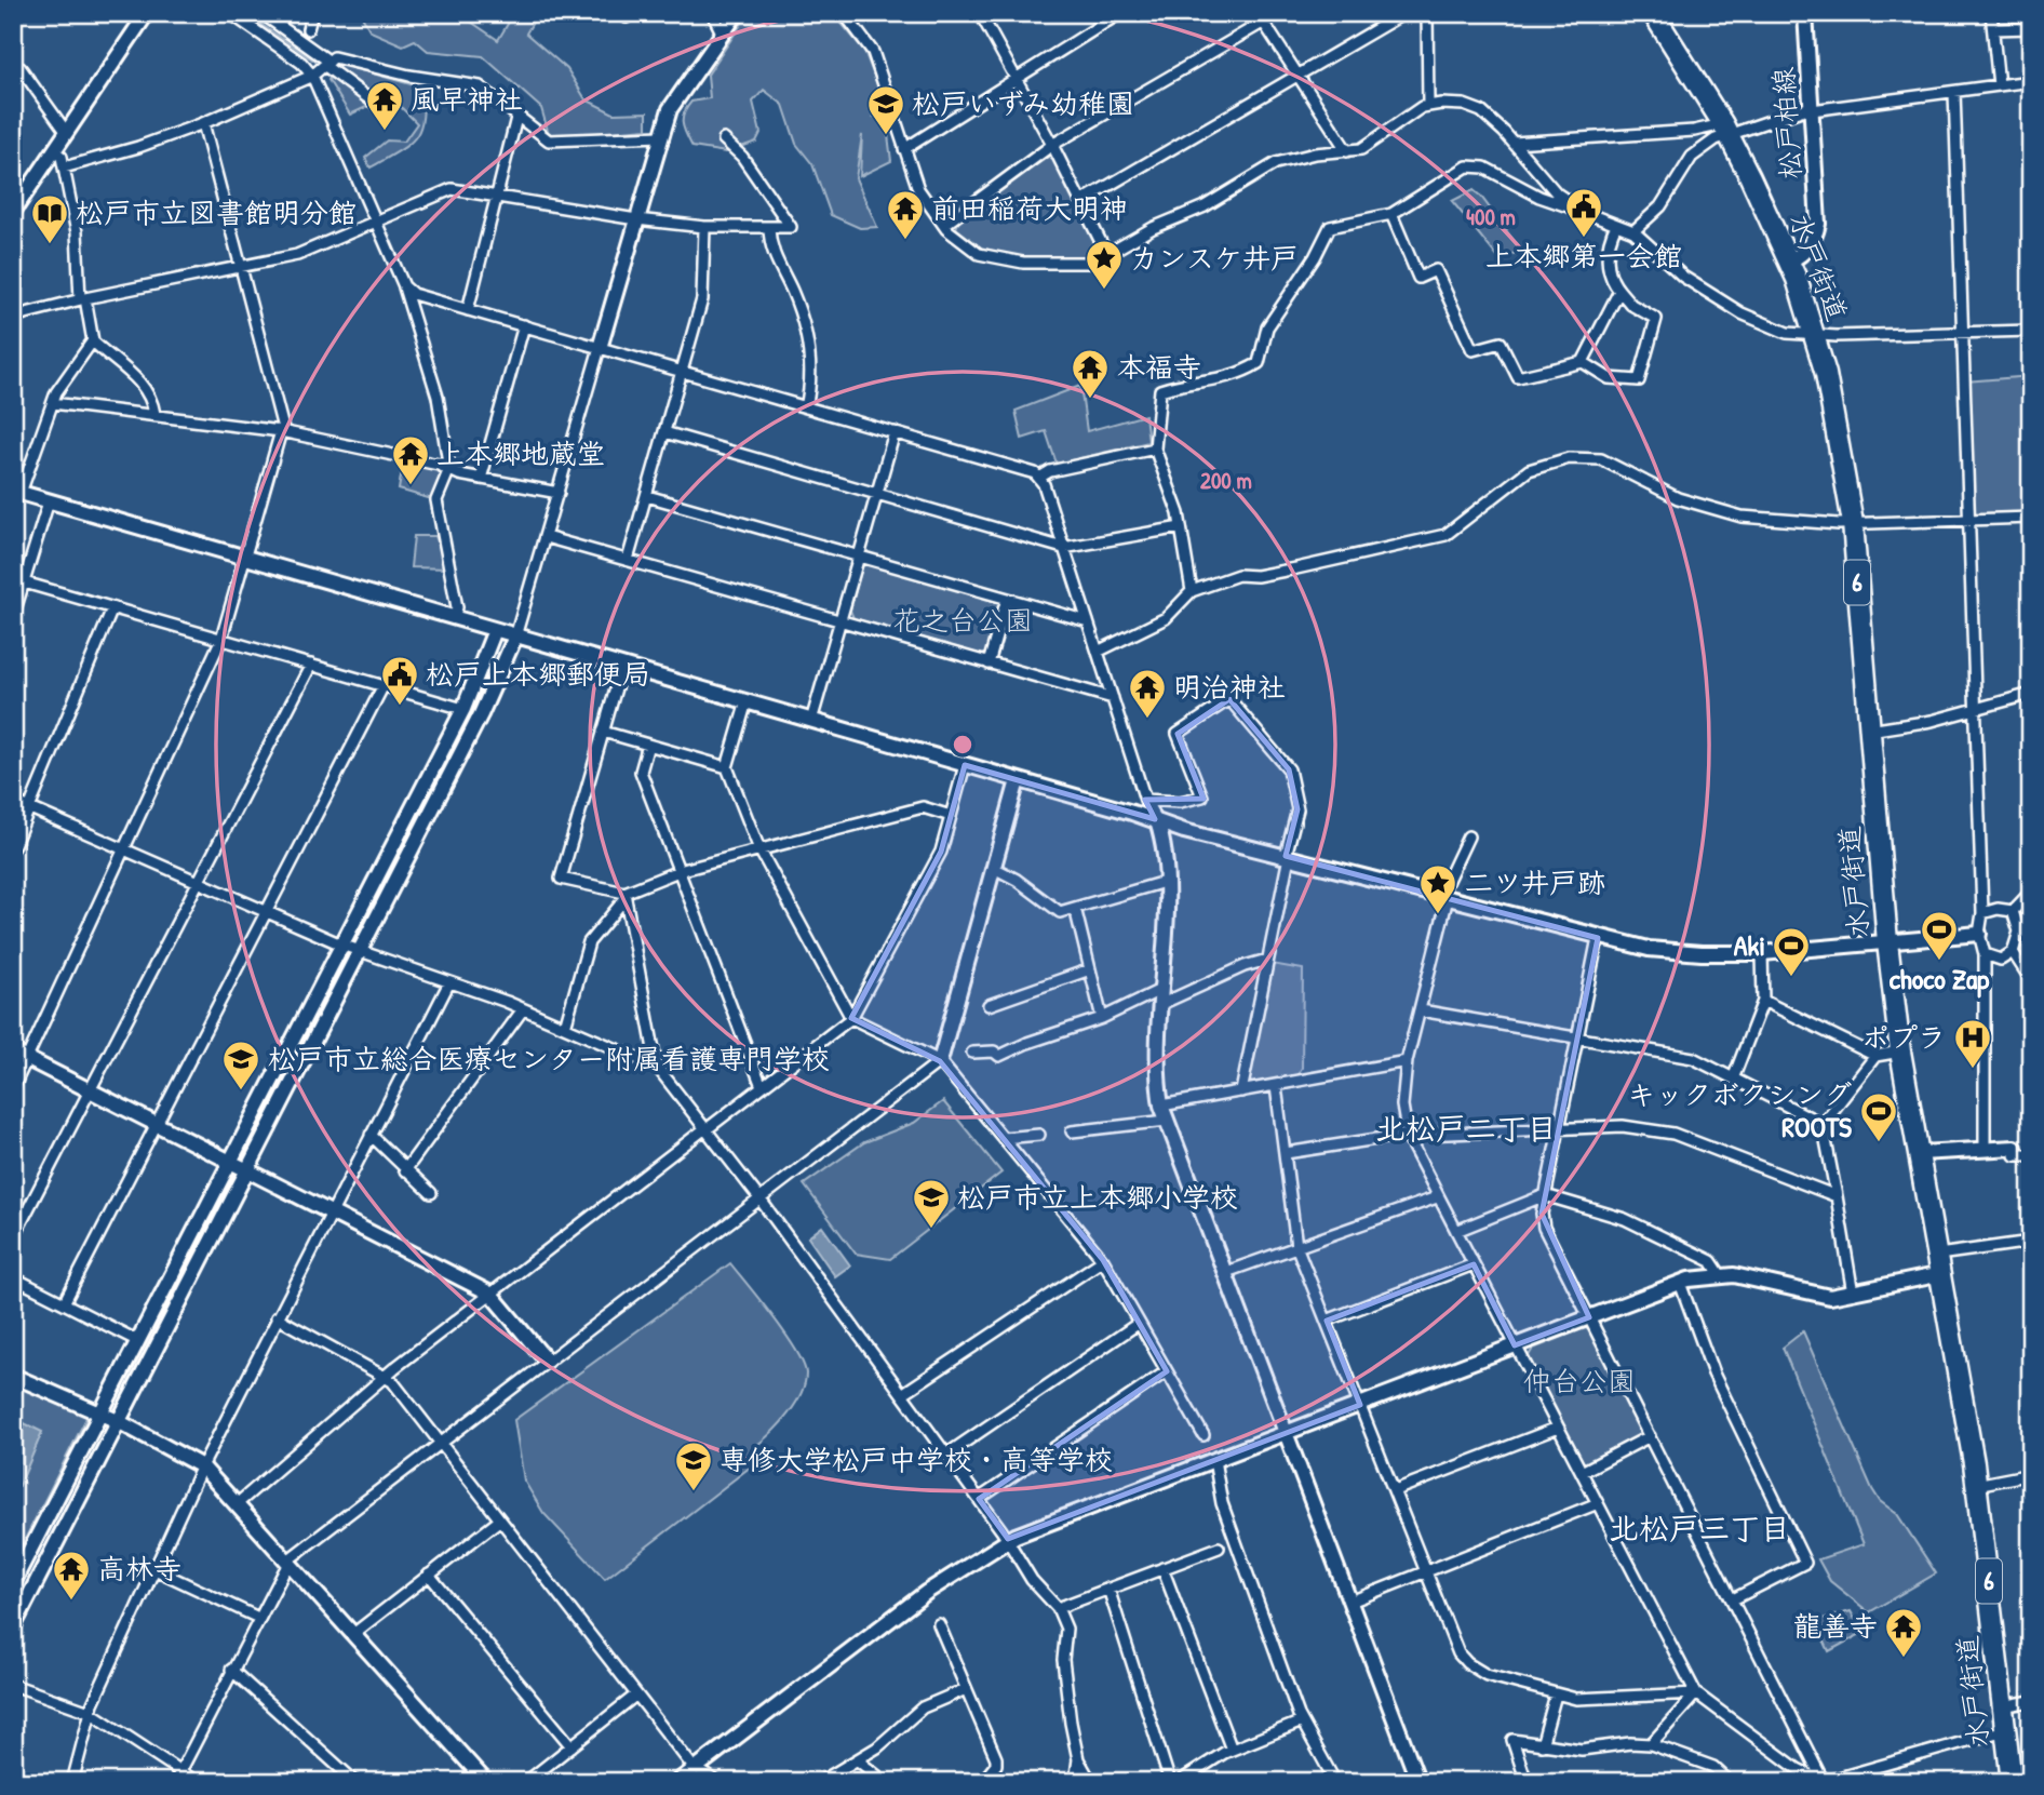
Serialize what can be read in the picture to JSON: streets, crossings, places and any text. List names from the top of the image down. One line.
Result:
{"streets":{"highway":["水戸街道","6"],"street":["松戸柏線"]},"crossings":[["松戸柏線","水戸街道"]],"districts":["北松戸二丁目","北松戸三丁目"],"parks":["花之台公園","仲台公園"],"places":{"temple":["風早神社","前田稲荷大明神","本福寺","上本郷地蔵堂","明治神社","高林寺","龍善寺"],"school or university":["松戸いずみ幼稚園","松戸市立総合医療センター附属看護専門学校","松戸市立上本郷小学校","専修大学松戸中学校・高等学校"],"public building":["上本郷第一会館","松戸上本郷郵便局"],"library":["松戸市立図書館明分館"],"place":["カンスケ井戸","二ツ井戸跡"],"sports":["choco Zap","Aki","キックボクシング ROOTS"],"hospital":["ポプラ"]},"rings":["400 m","200 m"]}
